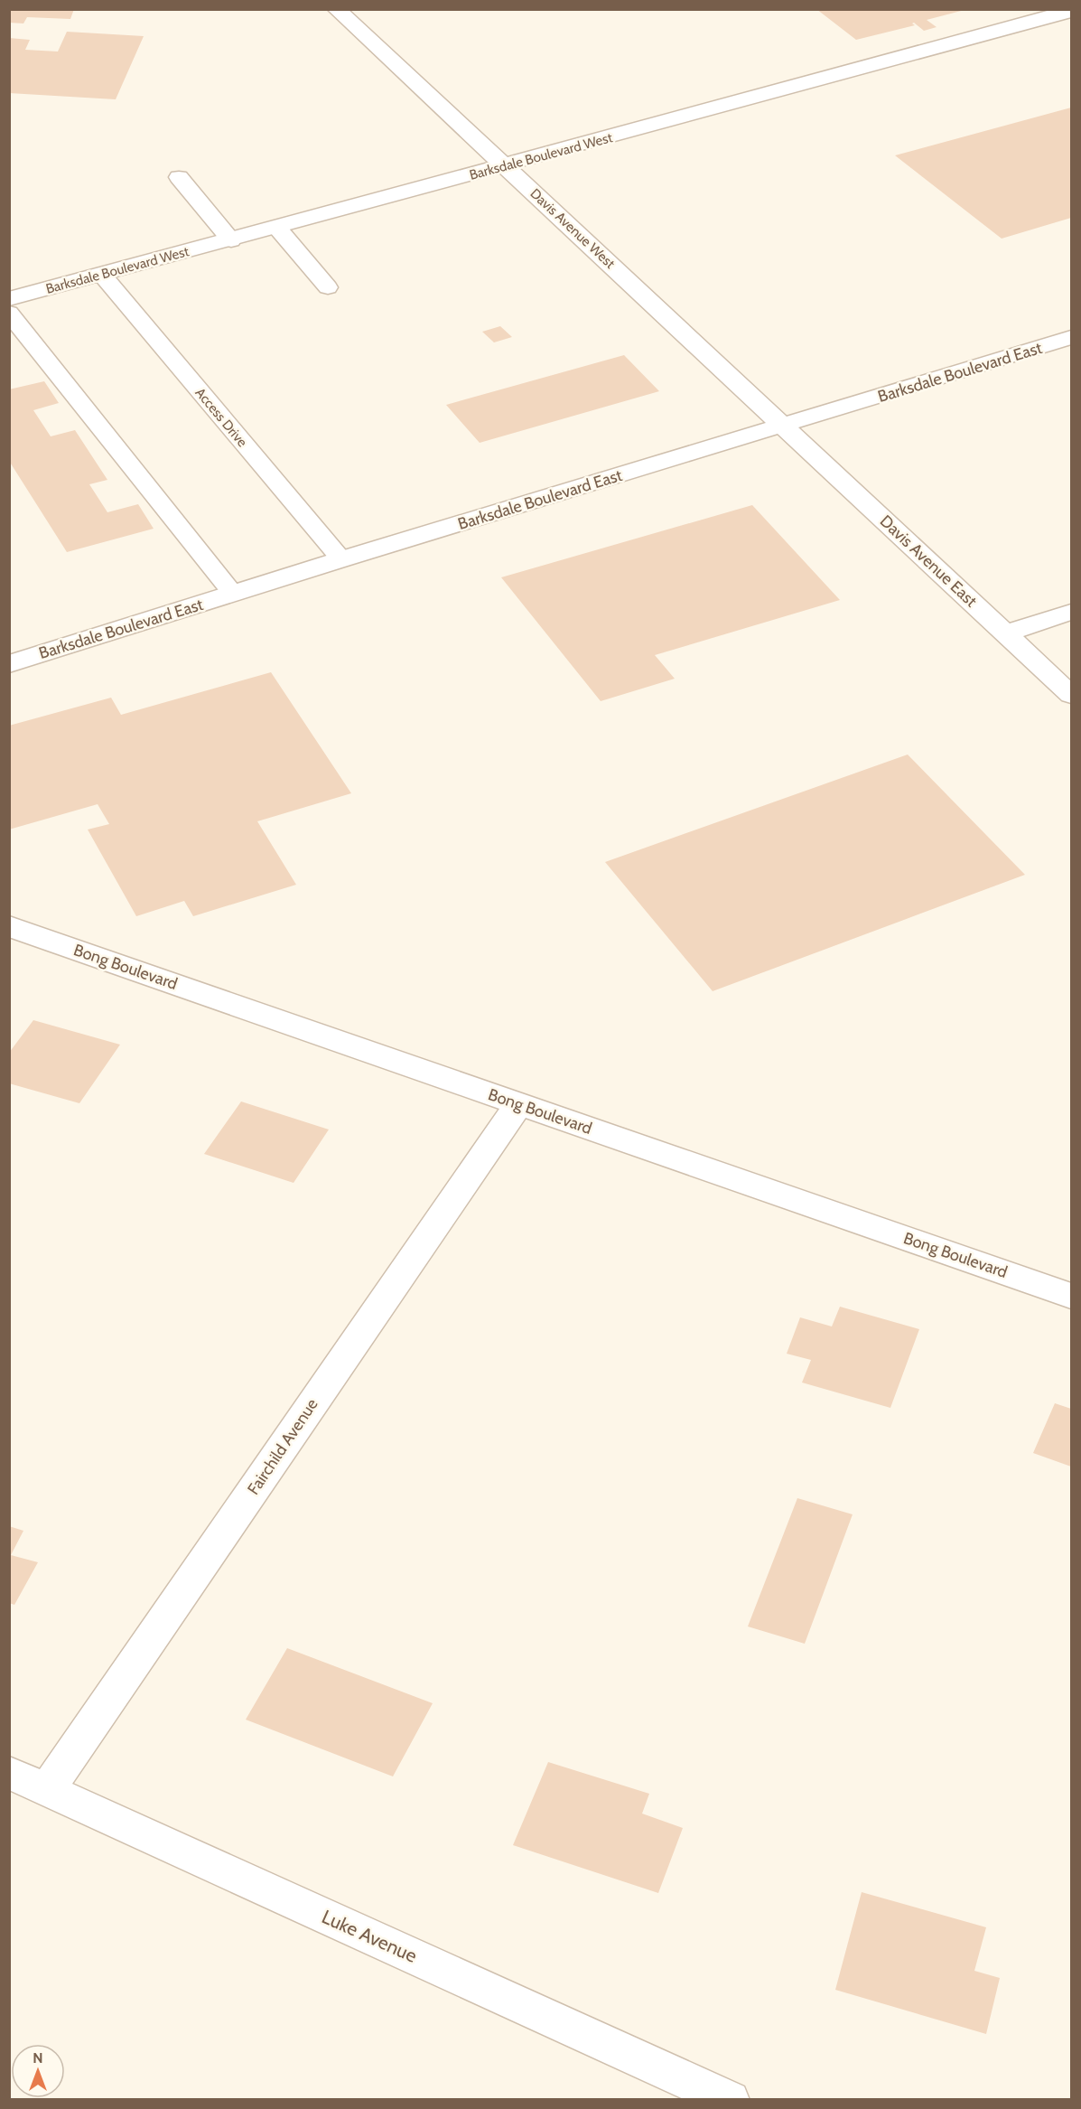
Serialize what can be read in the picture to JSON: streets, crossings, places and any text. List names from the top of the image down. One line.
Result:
{"streets":{"street":["Barksdale Boulevard West","Davis Avenue West","Barksdale Boulevard East","Davis Avenue East","Bong Boulevard","Fairchild Avenue","Luke Avenue"],"lane":["Access Drive"]},"crossings":[["Barksdale Boulevard West","Davis Avenue West"],["Barksdale Boulevard West","Access Drive"],["Davis Avenue West","Barksdale Boulevard East"],["Davis Avenue West","Davis Avenue East"],["Barksdale Boulevard East","Access Drive"],["Barksdale Boulevard East","Davis Avenue East"],["Bong Boulevard","Fairchild Avenue"],["Fairchild Avenue","Luke Avenue"]],"north":"top"}
